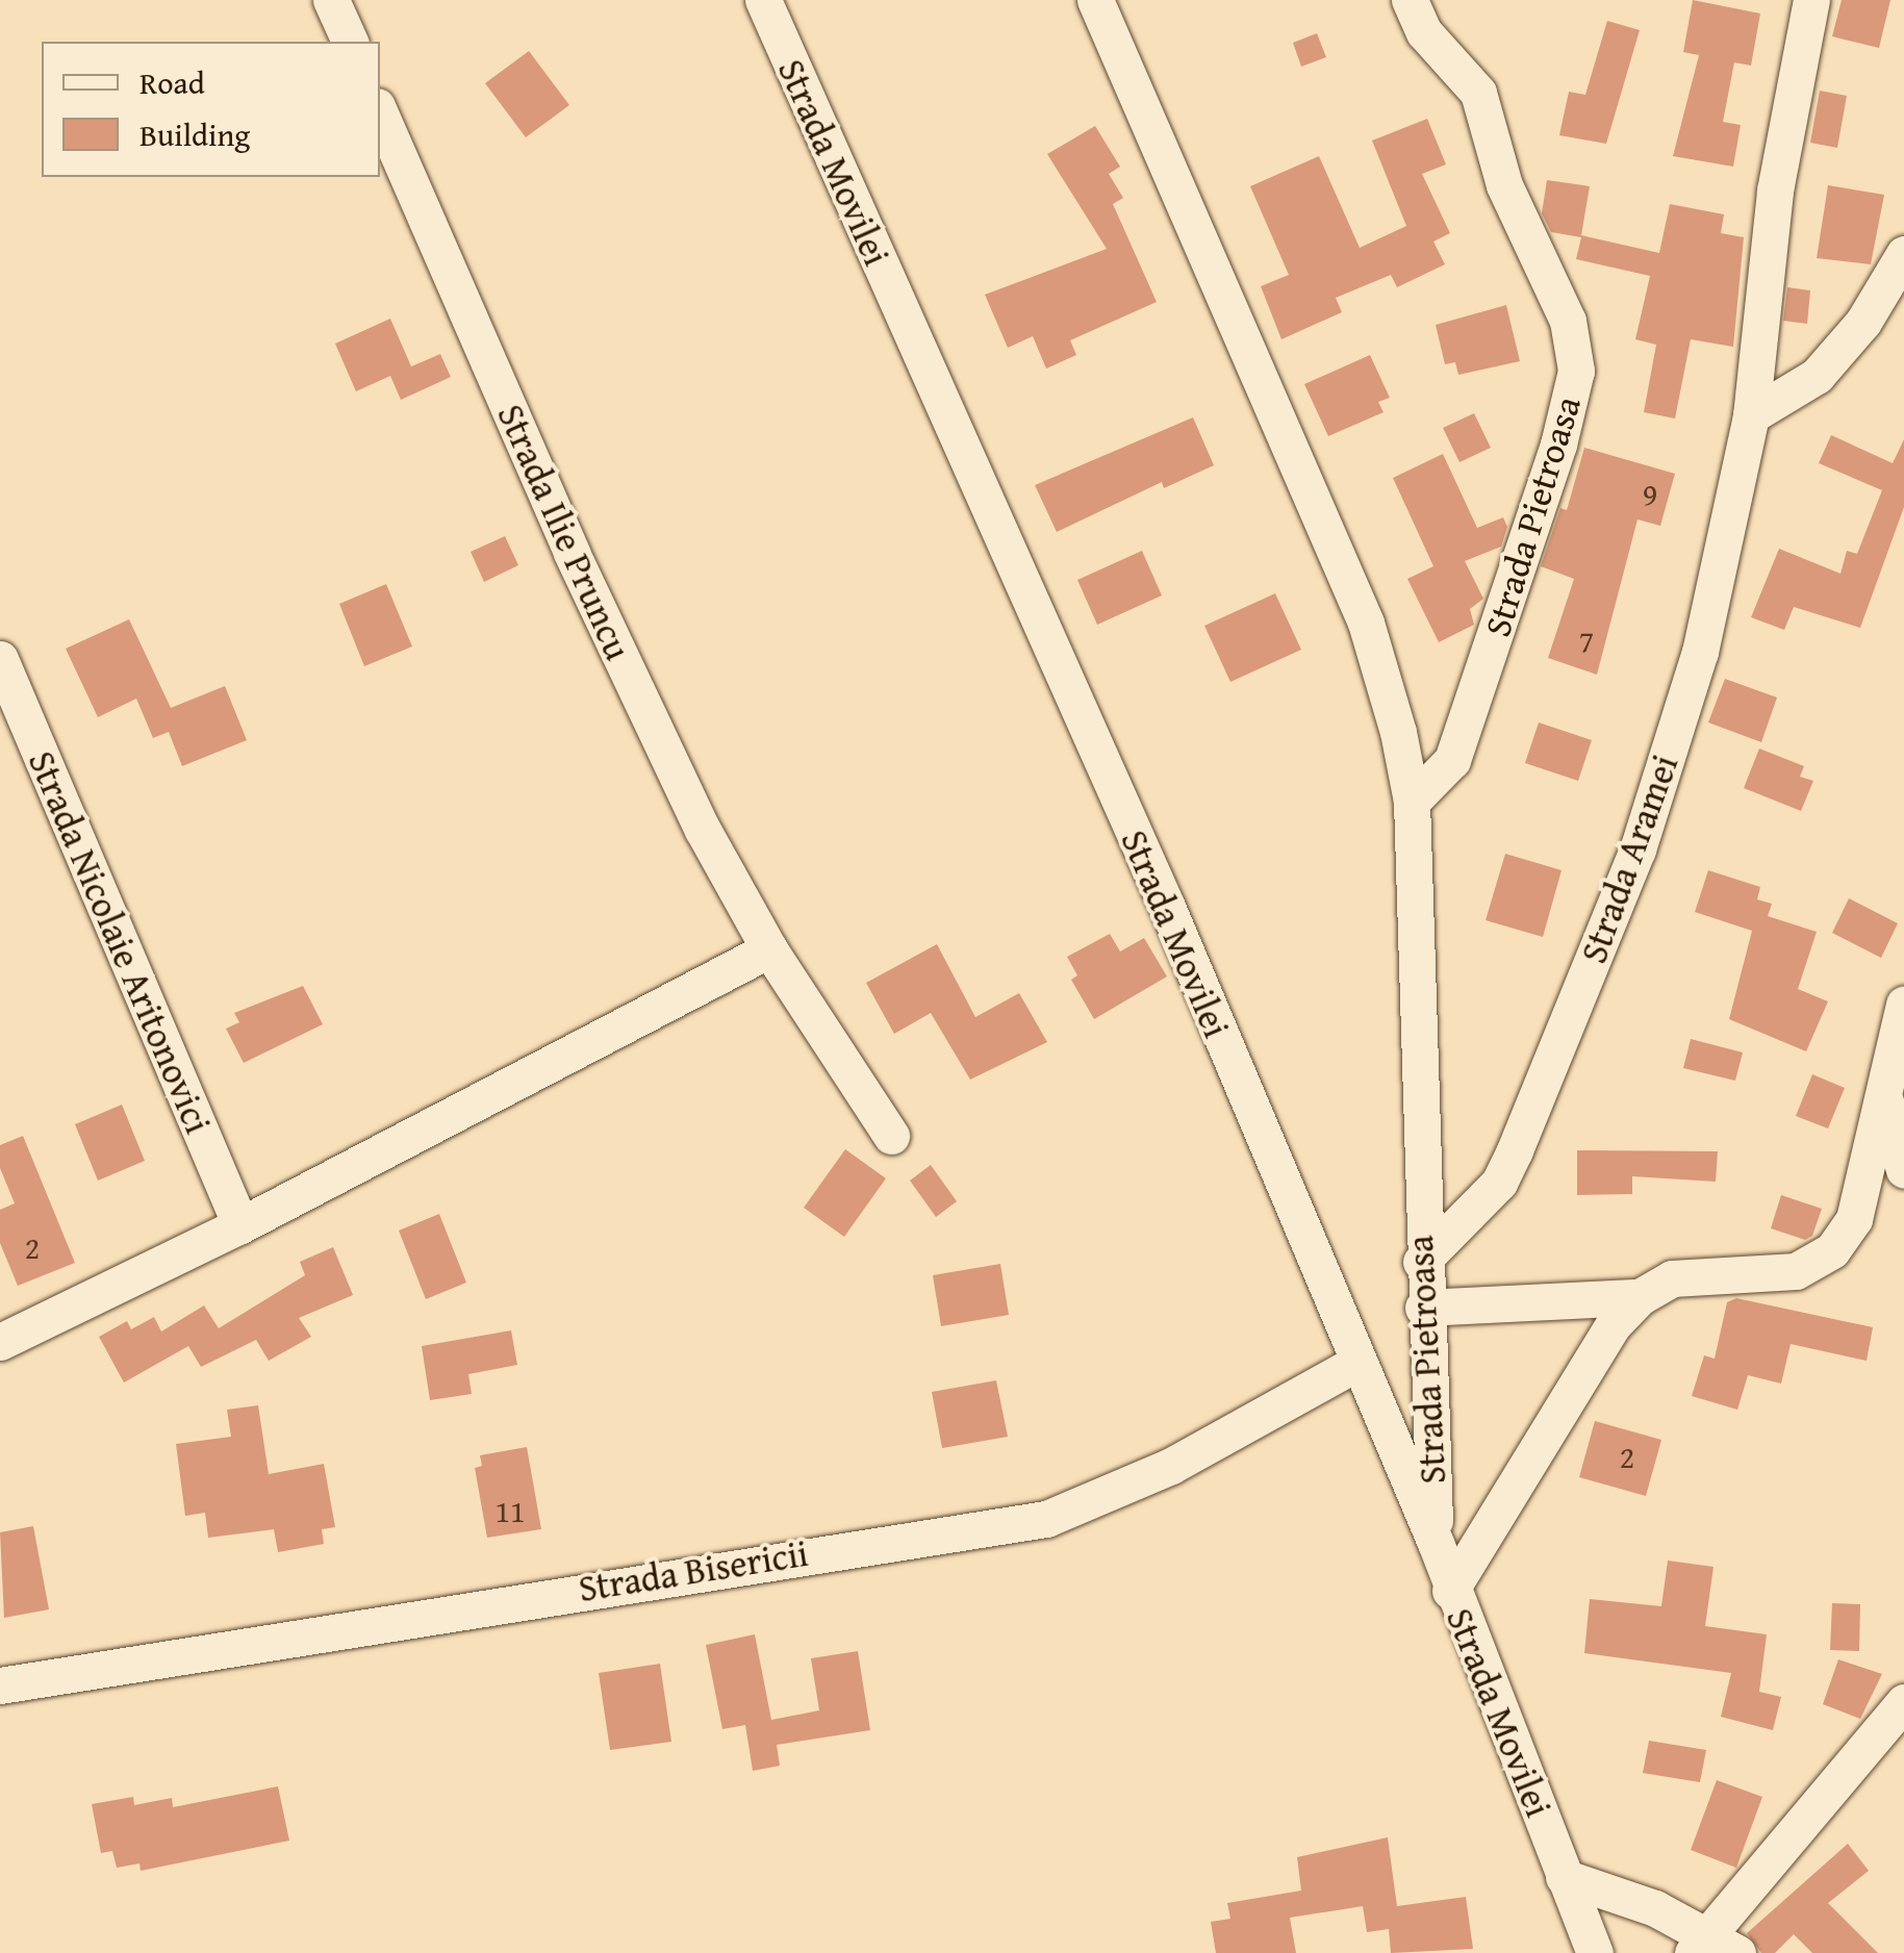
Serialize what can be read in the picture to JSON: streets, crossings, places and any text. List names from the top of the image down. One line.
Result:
{"streets":{"street":["Strada Movilei","Strada Pietroasa","Strada Ilie Pruncu","Strada Aramei","Strada Nicolaie Aritonovici","Strada Bisericii"]},"crossings":[["Strada Movilei","Strada Pietroasa"],["Strada Movilei","Strada Bisericii"],["Strada Pietroasa","Strada Aramei"]],"house_numbers":["9","7","2","2","11"],"legend":["Road","Building"]}
